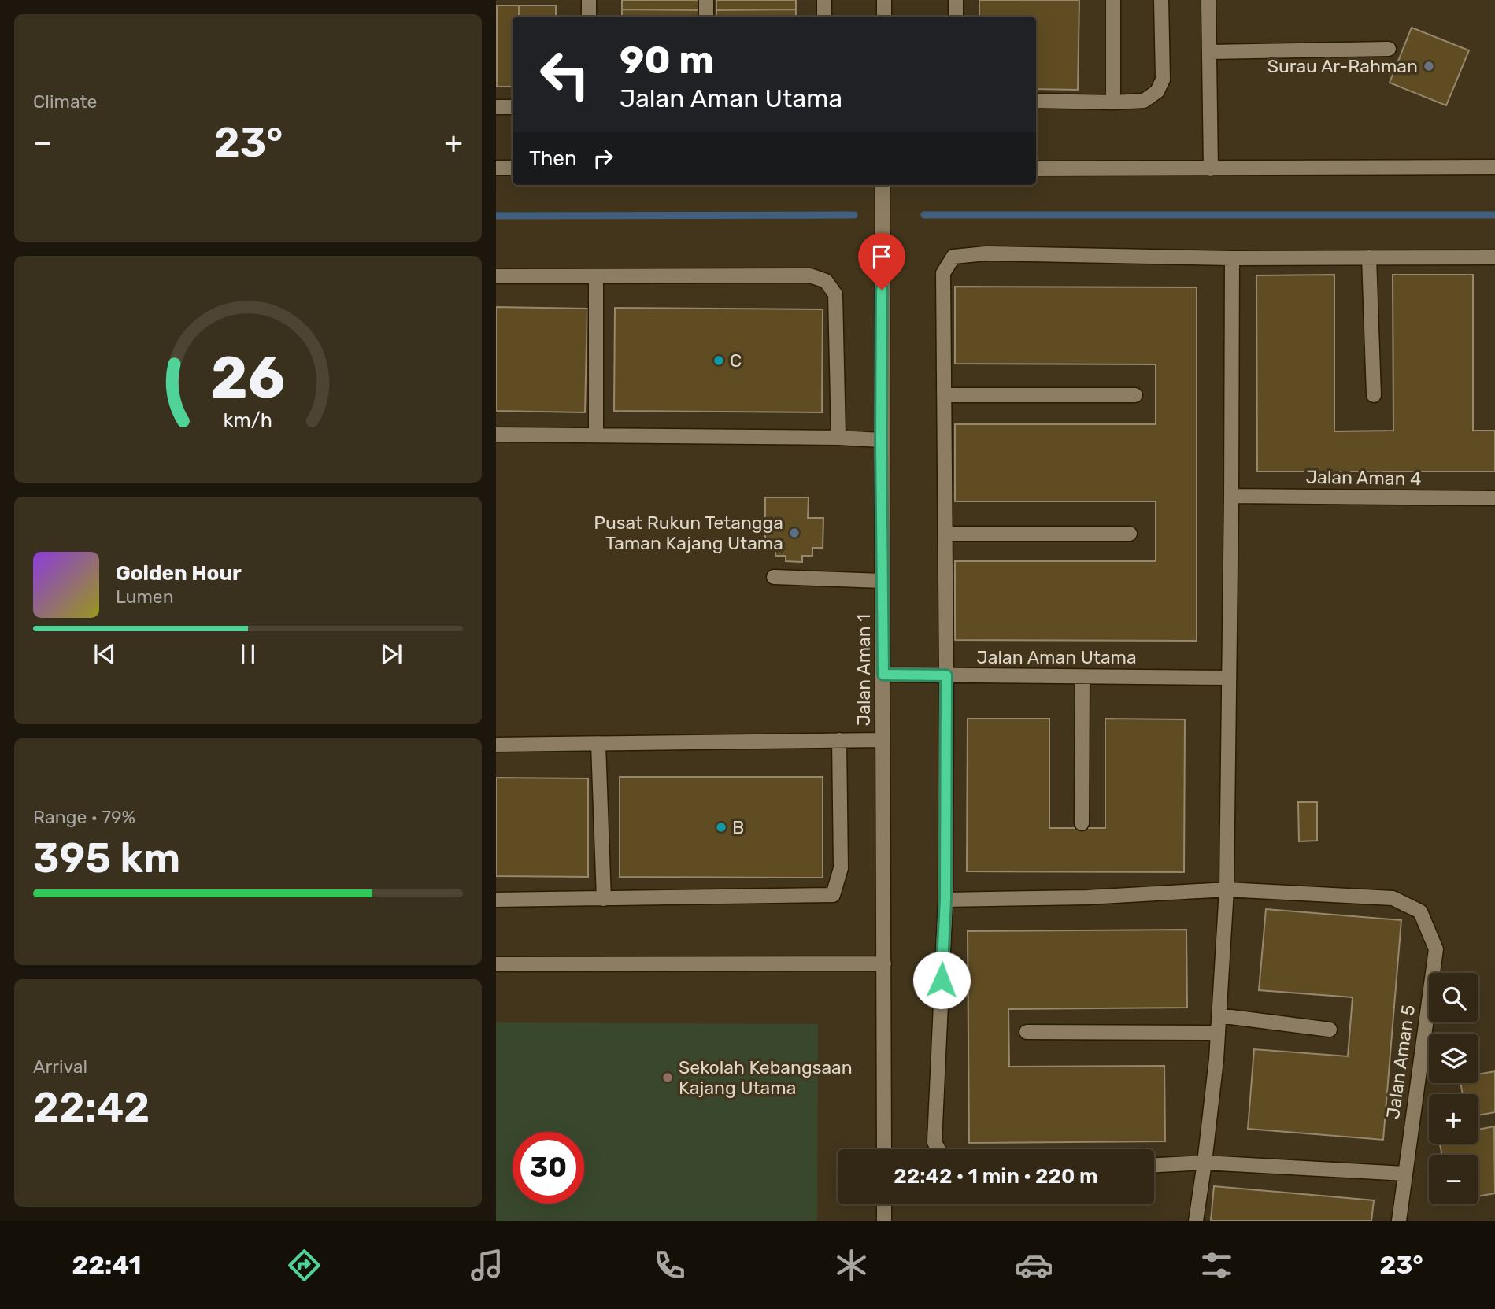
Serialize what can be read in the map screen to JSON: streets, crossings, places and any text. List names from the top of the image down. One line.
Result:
{"streets":{"street":["Jalan Aman 4","Jalan Aman Utama","Jalan Aman 1","Jalan Aman 5"]},"crossings":[["Jalan Aman Utama","Jalan Aman 1"]],"places":["Surau Ar-Rahman","C","Pusat Rukun Tetangga Taman Kajang Utama","B","Sekolah Kebangsaan Kajang Utama"],"page":{"tile":["Climate",["Range · 79%","395 km"],["Arrival","22:42"]],"turn":["90 m","Jalan Aman Utama"],"heat":["−","23°","+"],"then":"Then","song":["Golden Hour","Lumen"],"map_buttons":["+","−"],"limit":"30","trip":"22:42 · 1 min · 220 m","tabs":["22:41","23°"],"gauge":["26","km/h"]}}
